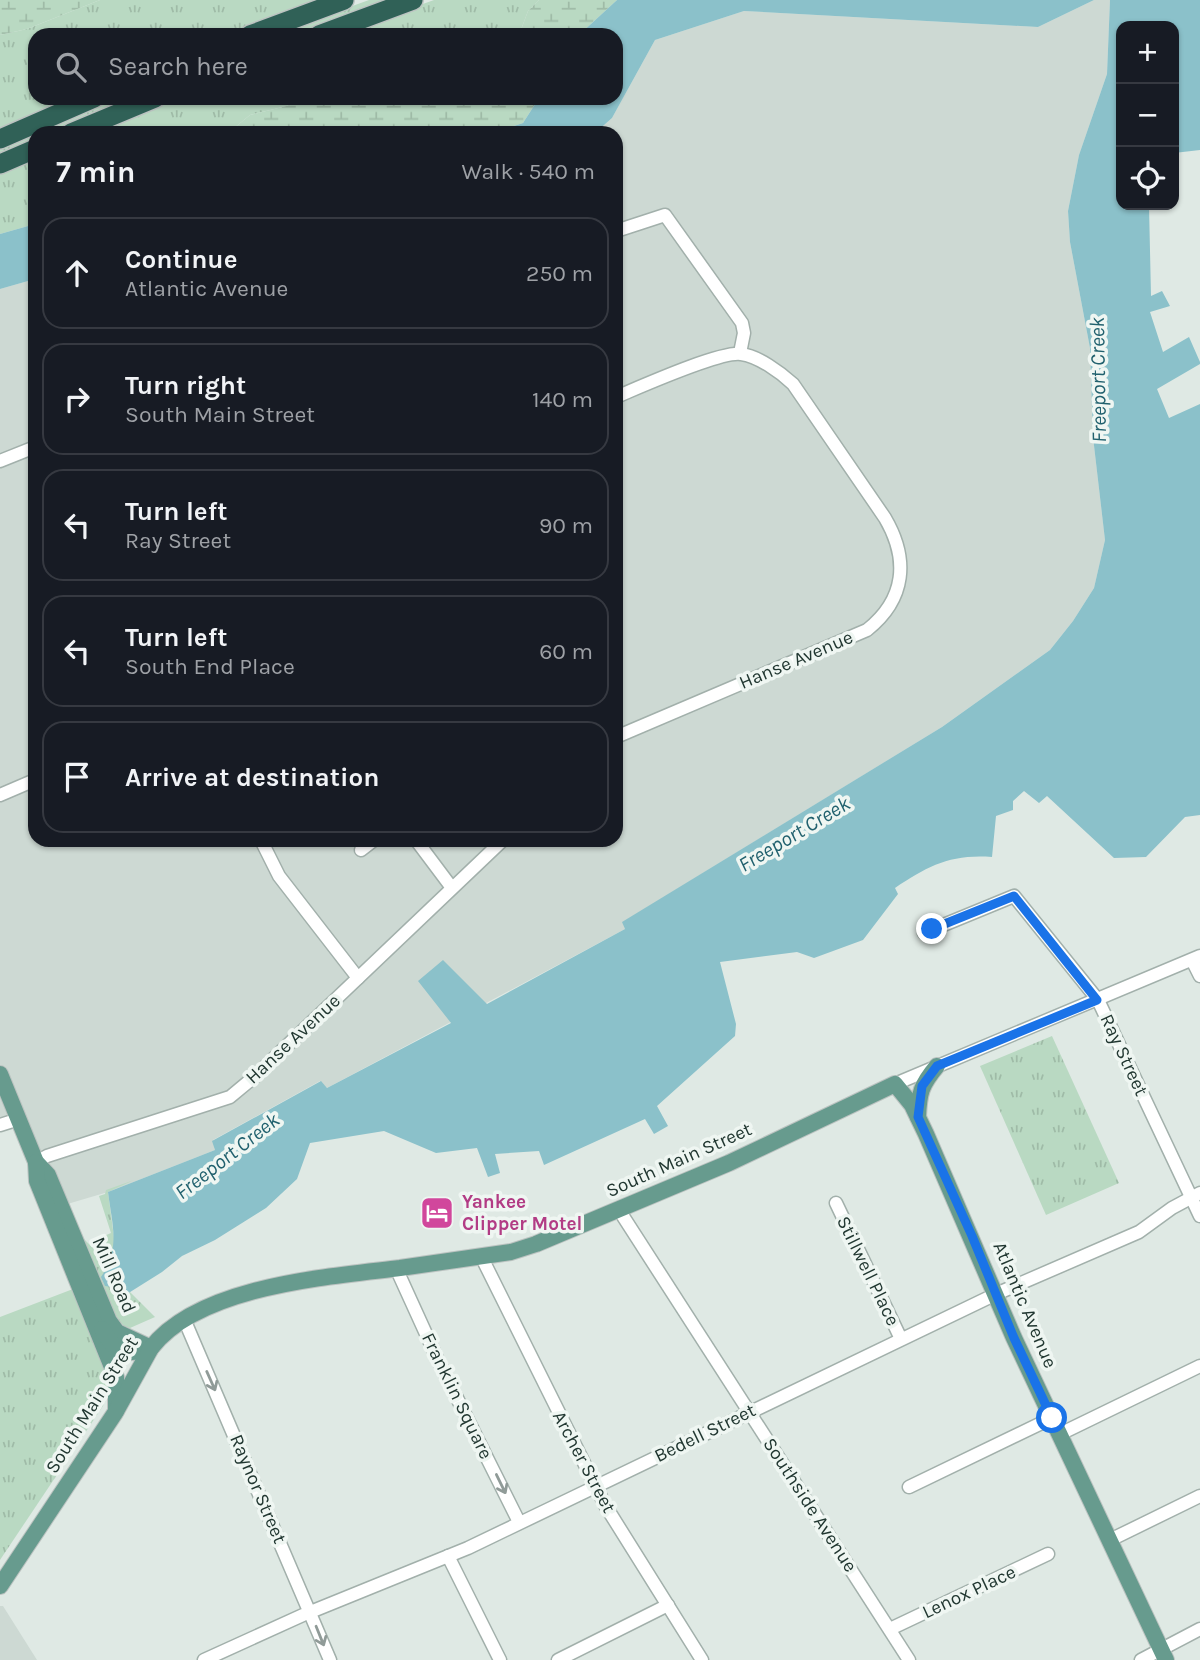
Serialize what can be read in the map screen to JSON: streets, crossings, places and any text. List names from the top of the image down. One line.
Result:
{"streets":{"main road":["South Main Street","Mill Road","Atlantic Avenue"],"street":["Hanse Avenue","Ray Street","Stillwell Place","Franklin Square","Bedell Street","Archer Street","Raynor Street","Southside Avenue","Lenox Place"]},"crossings":[["Hanse Avenue","Mill Road"],["Ray Street","South Main Street"],["Ray Street","Bedell Street"],["South Main Street","Mill Road"],["South Main Street","Atlantic Avenue"],["South Main Street","Franklin Square"],["South Main Street","Archer Street"],["South Main Street","Raynor Street"],["South Main Street","Southside Avenue"],["Stillwell Place","Bedell Street"],["Atlantic Avenue","Bedell Street"],["Franklin Square","Bedell Street"],["Bedell Street","Archer Street"],["Bedell Street","Raynor Street"],["Bedell Street","Southside Avenue"],["Southside Avenue","Lenox Place"]],"one_way":["Franklin Square","Raynor Street"],"water":["Freeport Creek"],"places":{"hotel":["Yankee Clipper Motel"]},"page":{"map_buttons":["+","−"],"search":"Search here","heading":["7 min","Walk · 540 m"],"list":[["Continue","Atlantic Avenue","250 m"],["Turn right","South Main Street","140 m"],["Turn left","Ray Street","90 m"],["Turn left","South End Place","60 m"],"Arrive at destination"]}}
